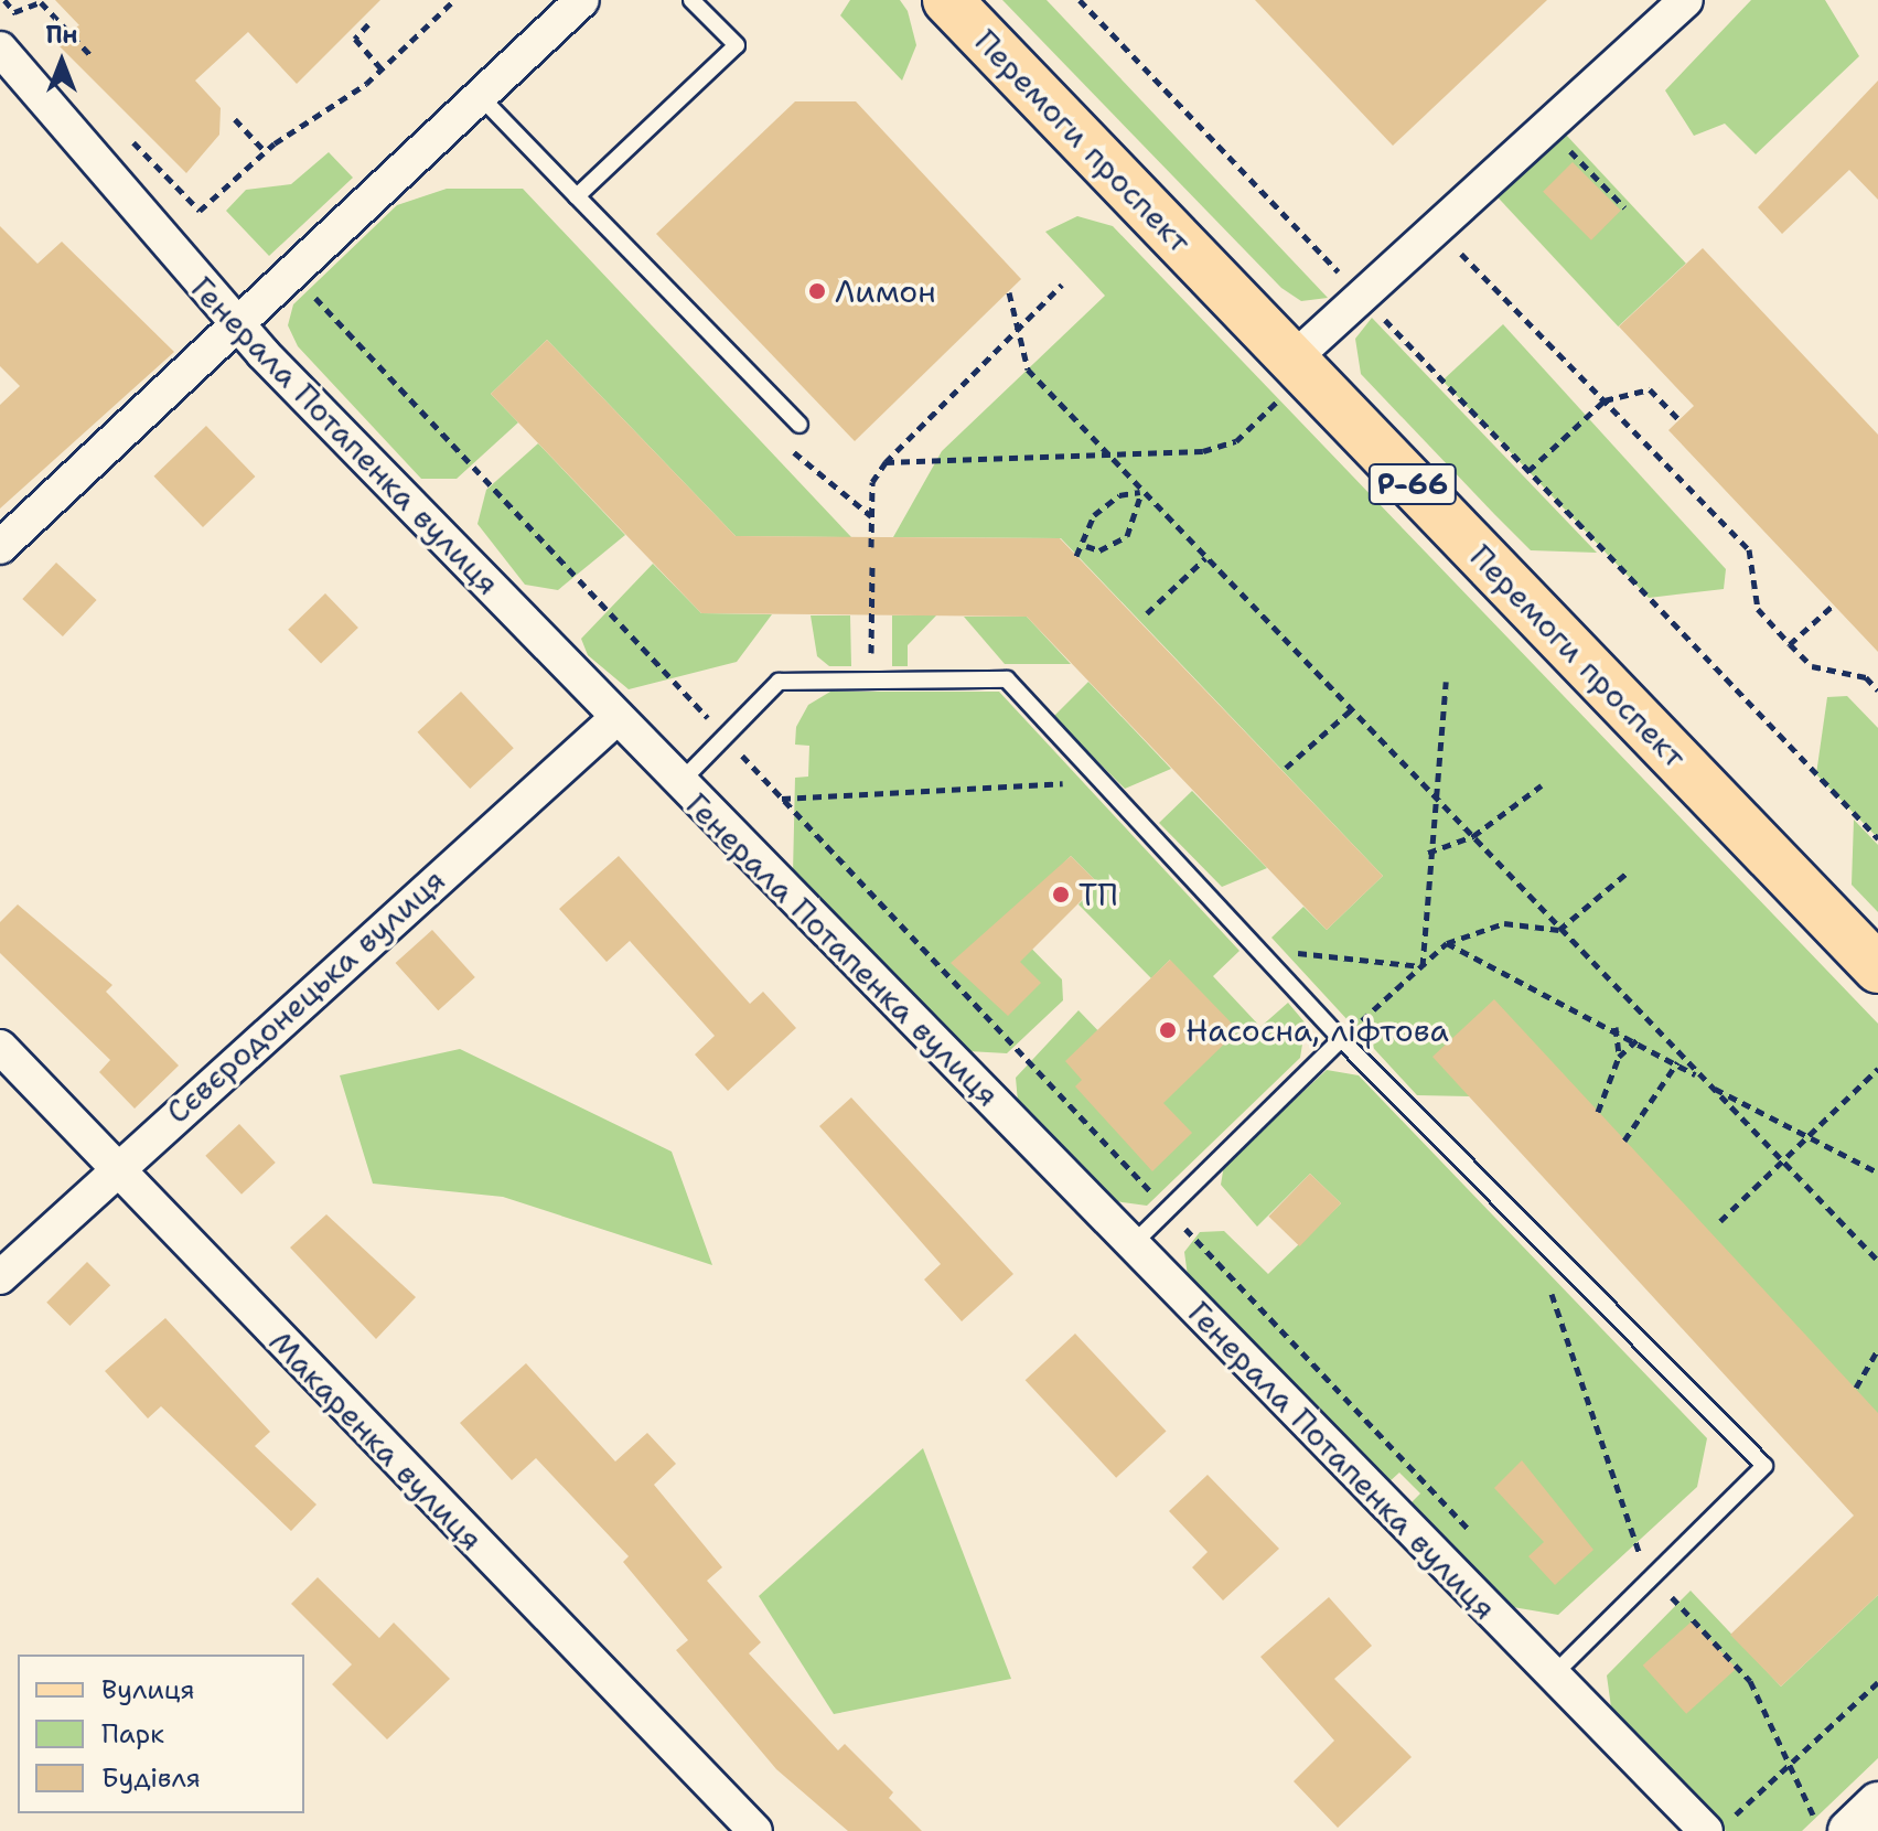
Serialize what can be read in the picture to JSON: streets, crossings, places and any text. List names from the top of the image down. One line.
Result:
{"streets":{"main road":["Перемоги проспект","Р-66"],"street":["Генерала Потапенка вулиця","Сєвєродонецька вулиця","Макаренка вулиця"]},"crossings":[["Генерала Потапенка вулиця","Сєвєродонецька вулиця"],["Сєвєродонецька вулиця","Макаренка вулиця"]],"places":["Лимон","ТП","Насосна, ліфтова"],"legend":["Вулиця","Парк","Будівля"],"north":"top"}
